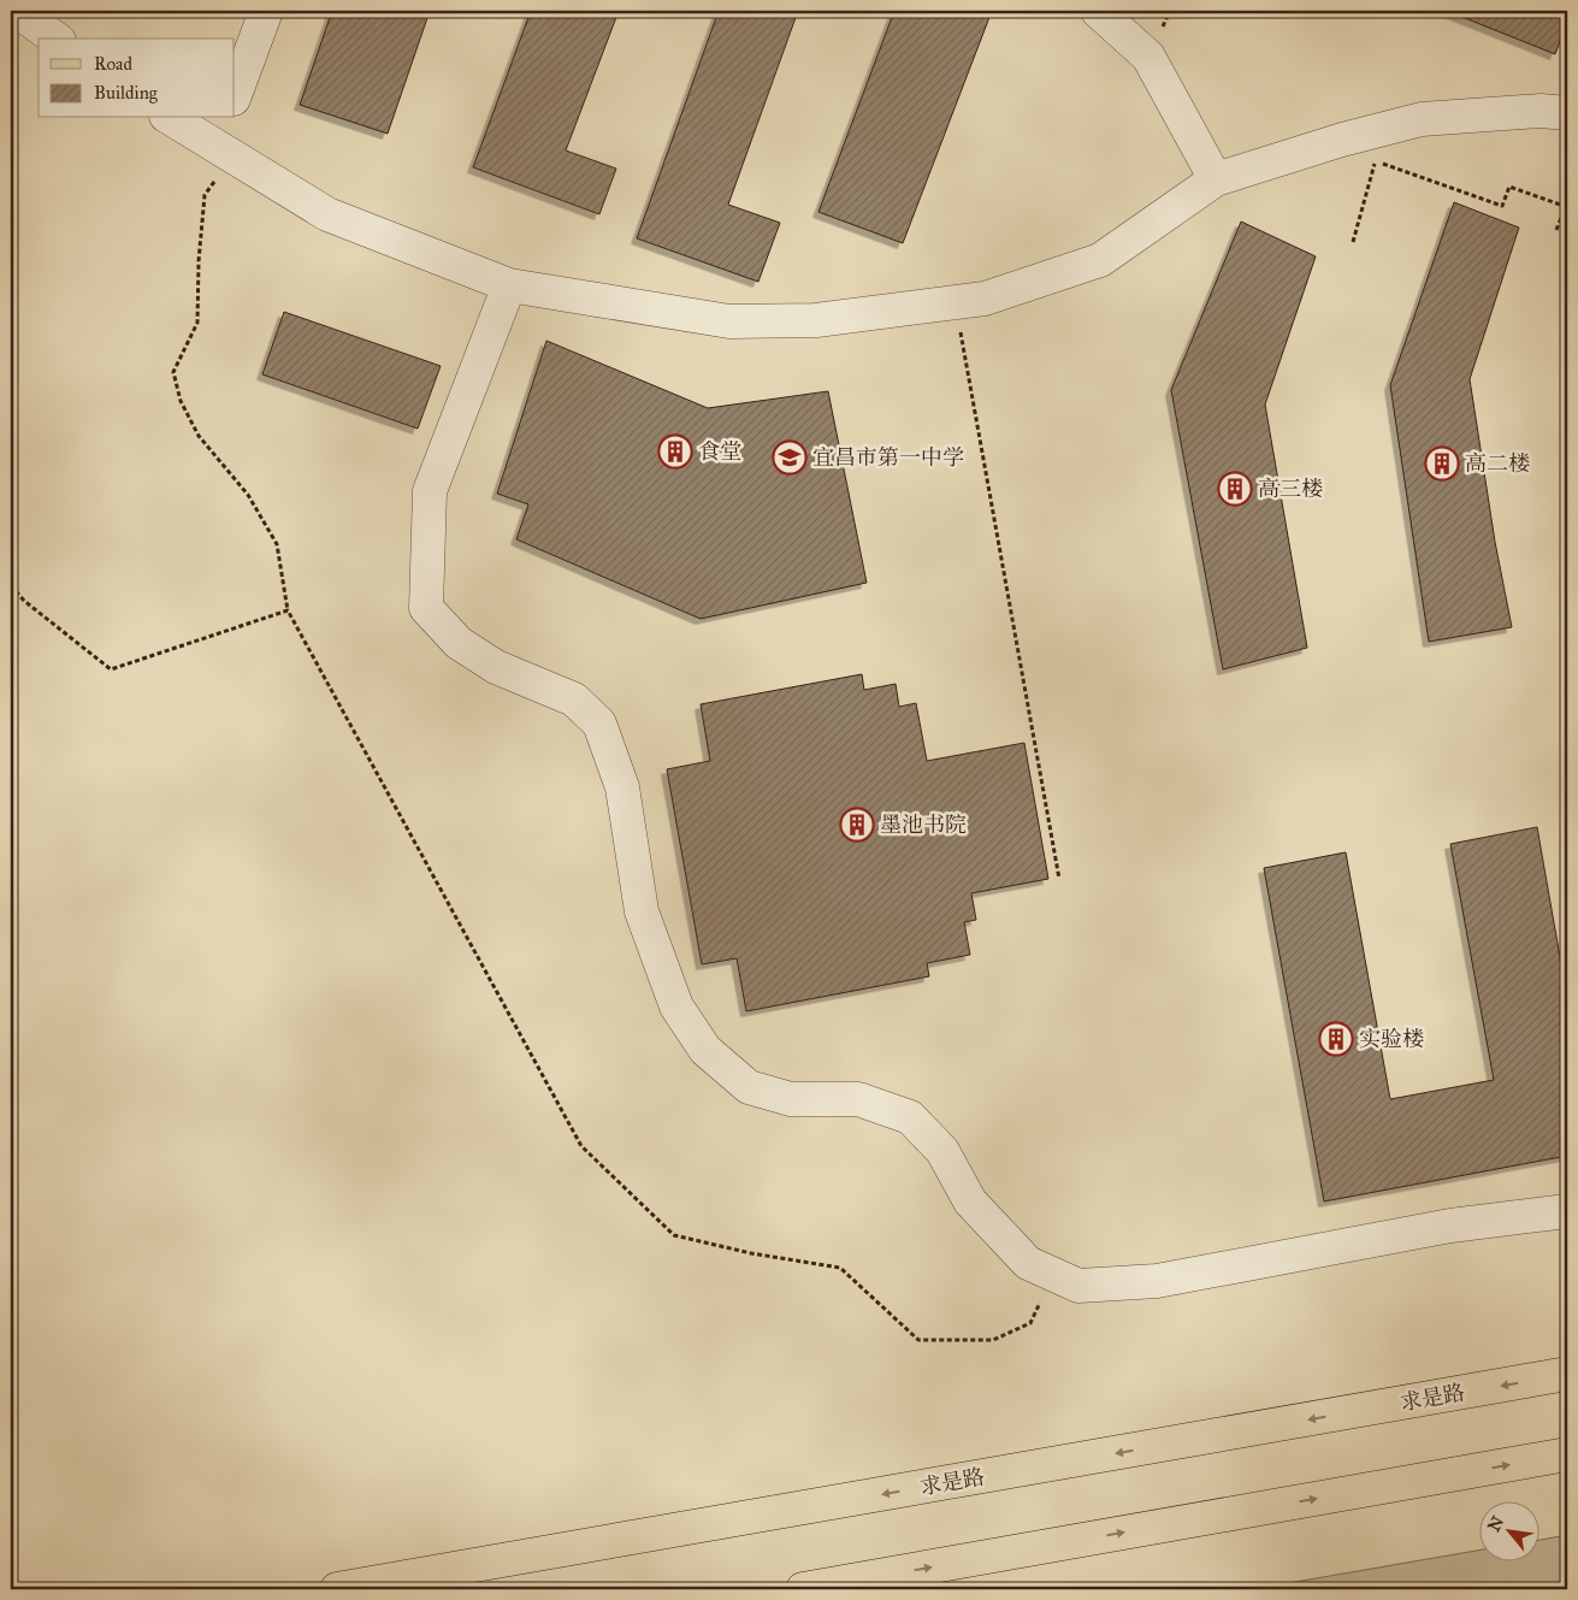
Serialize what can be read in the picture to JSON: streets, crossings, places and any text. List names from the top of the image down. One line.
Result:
{"streets":{"main road":["求是路"]},"places":{"building":["食堂","高二楼","高三楼","墨池书院","实验楼"],"school or university":["宜昌市第一中学"]},"legend":["Road","Building"],"north":"top left"}
